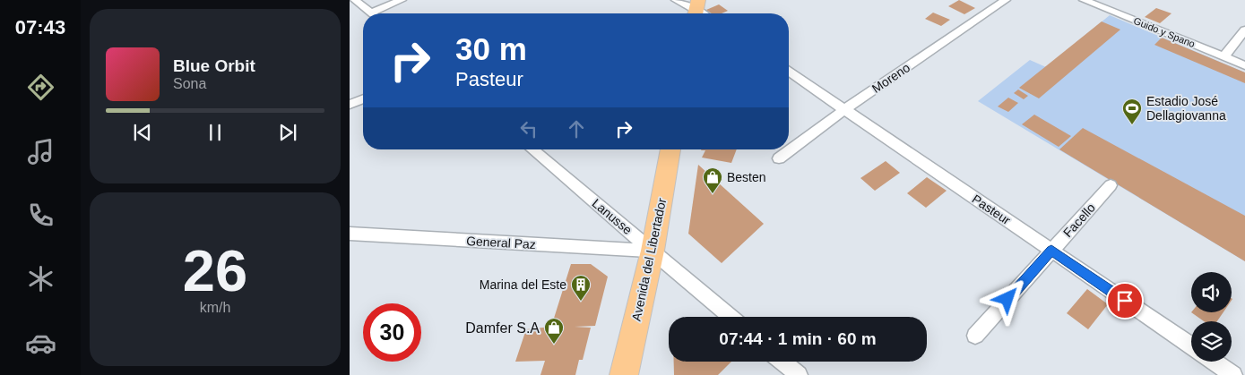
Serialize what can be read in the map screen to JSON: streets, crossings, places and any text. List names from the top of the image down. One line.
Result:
{"streets":{"main road":["Avenida del Libertador"],"street":["Guido y Spano","Moreno","Pasteur","Lanusse","Facello","General Paz"]},"crossings":[["Moreno","Pasteur"],["Pasteur","Facello"],["Lanusse","General Paz"],["Lanusse","Avenida del Libertador"],["General Paz","Avenida del Libertador"]],"places":{"sports":["Estadio José Dellagiovanna"],"shop":["Besten","Damfer S.A"],"building":["Marina del Este"]},"page":{"tabs":"07:43","turn":["30 m","Pasteur"],"song":["Blue Orbit","Sona"],"tile":["26","km/h"],"limit":"30","trip":"07:44 · 1 min · 60 m"}}
